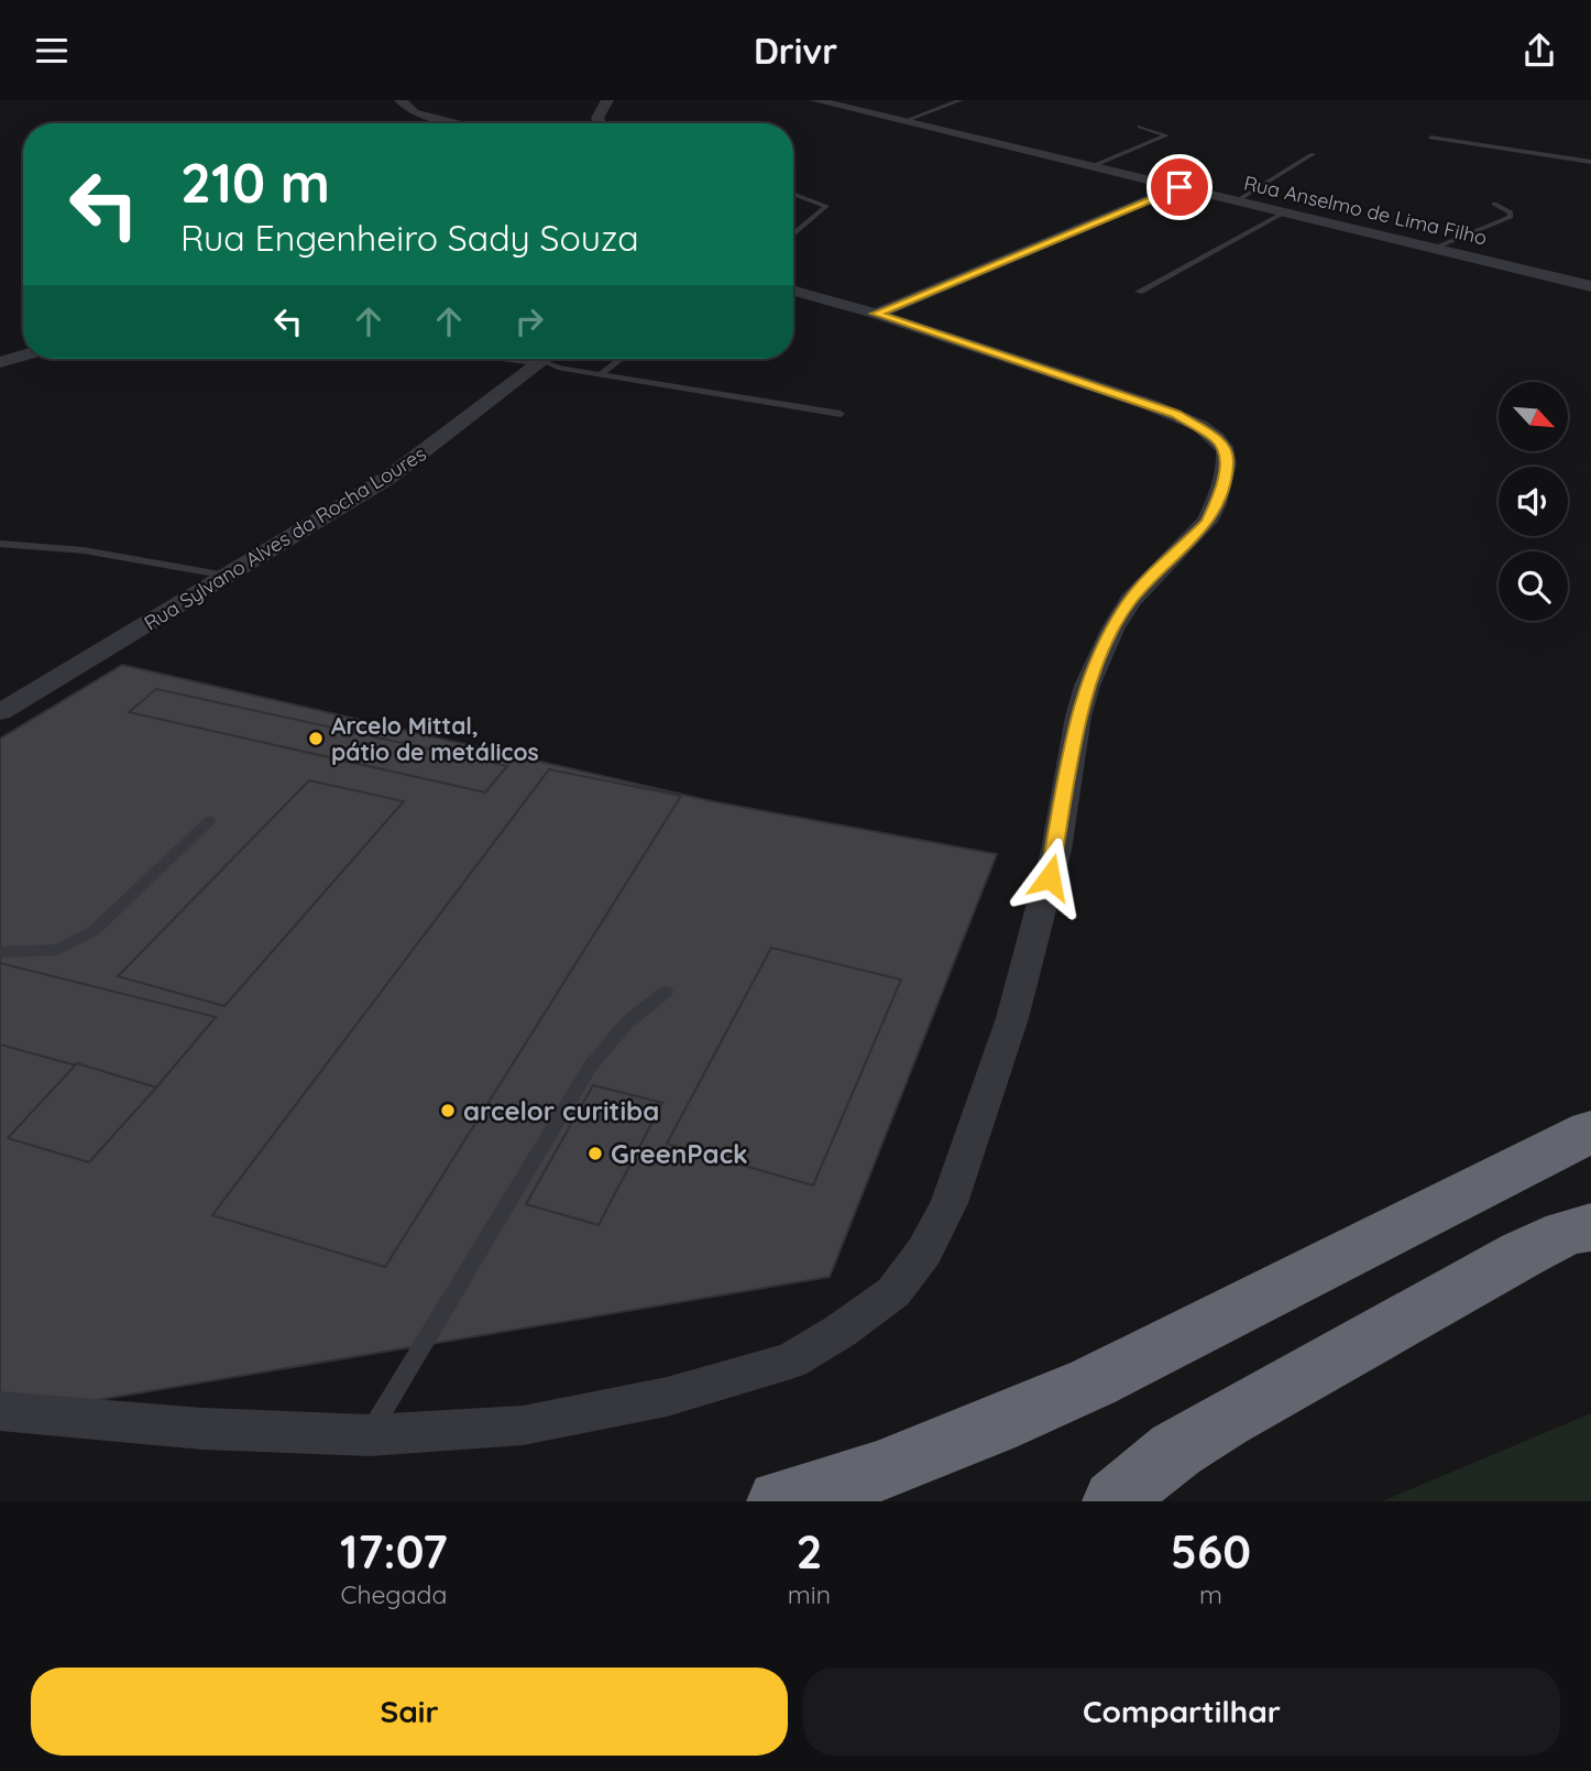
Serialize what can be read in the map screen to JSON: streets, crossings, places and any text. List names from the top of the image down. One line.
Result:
{"streets":{"street":["Rua Anselmo de Lima Filho","Rua Sylvano Alves da Rocha Loures"]},"places":["Arcelo Mittal, pátio de metálicos","arcelor curitiba","GreenPack"],"north":"bottom right","page":{"header":"Drivr","turn":["210 m","Rua Engenheiro Sady Souza"],"eta":["17:07","Chegada","2","min","560","m"],"buttons":["Sair","Compartilhar"]}}
